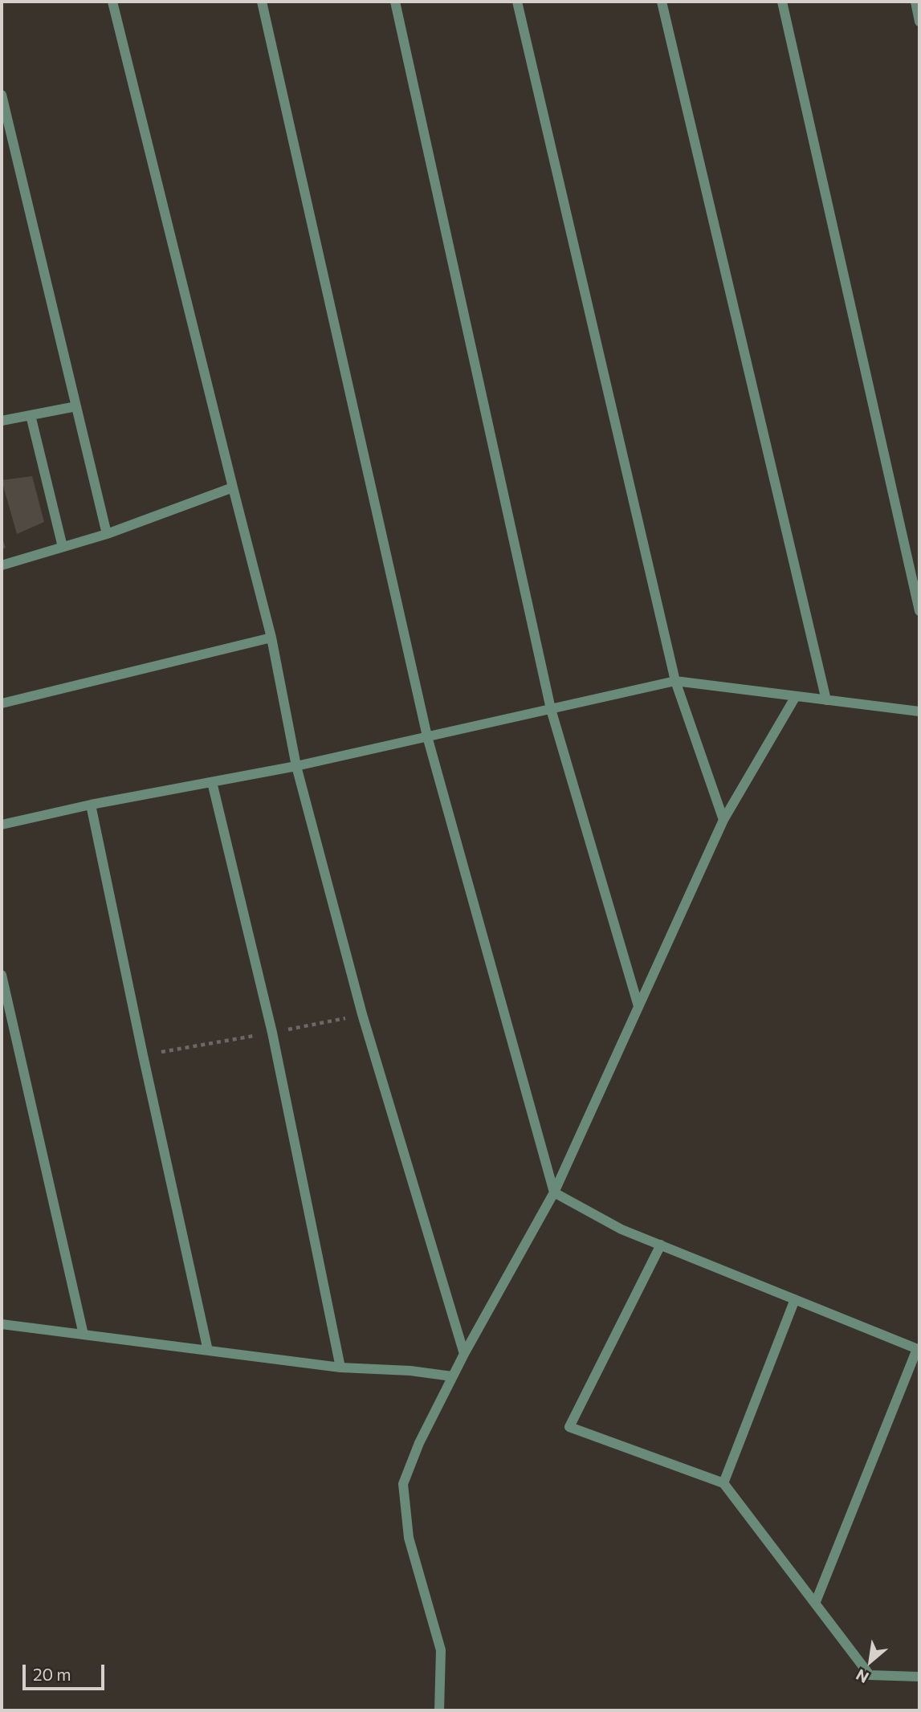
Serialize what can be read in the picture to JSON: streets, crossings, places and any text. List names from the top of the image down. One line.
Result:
{"scale_bar":"20 m","north":"bottom left"}
